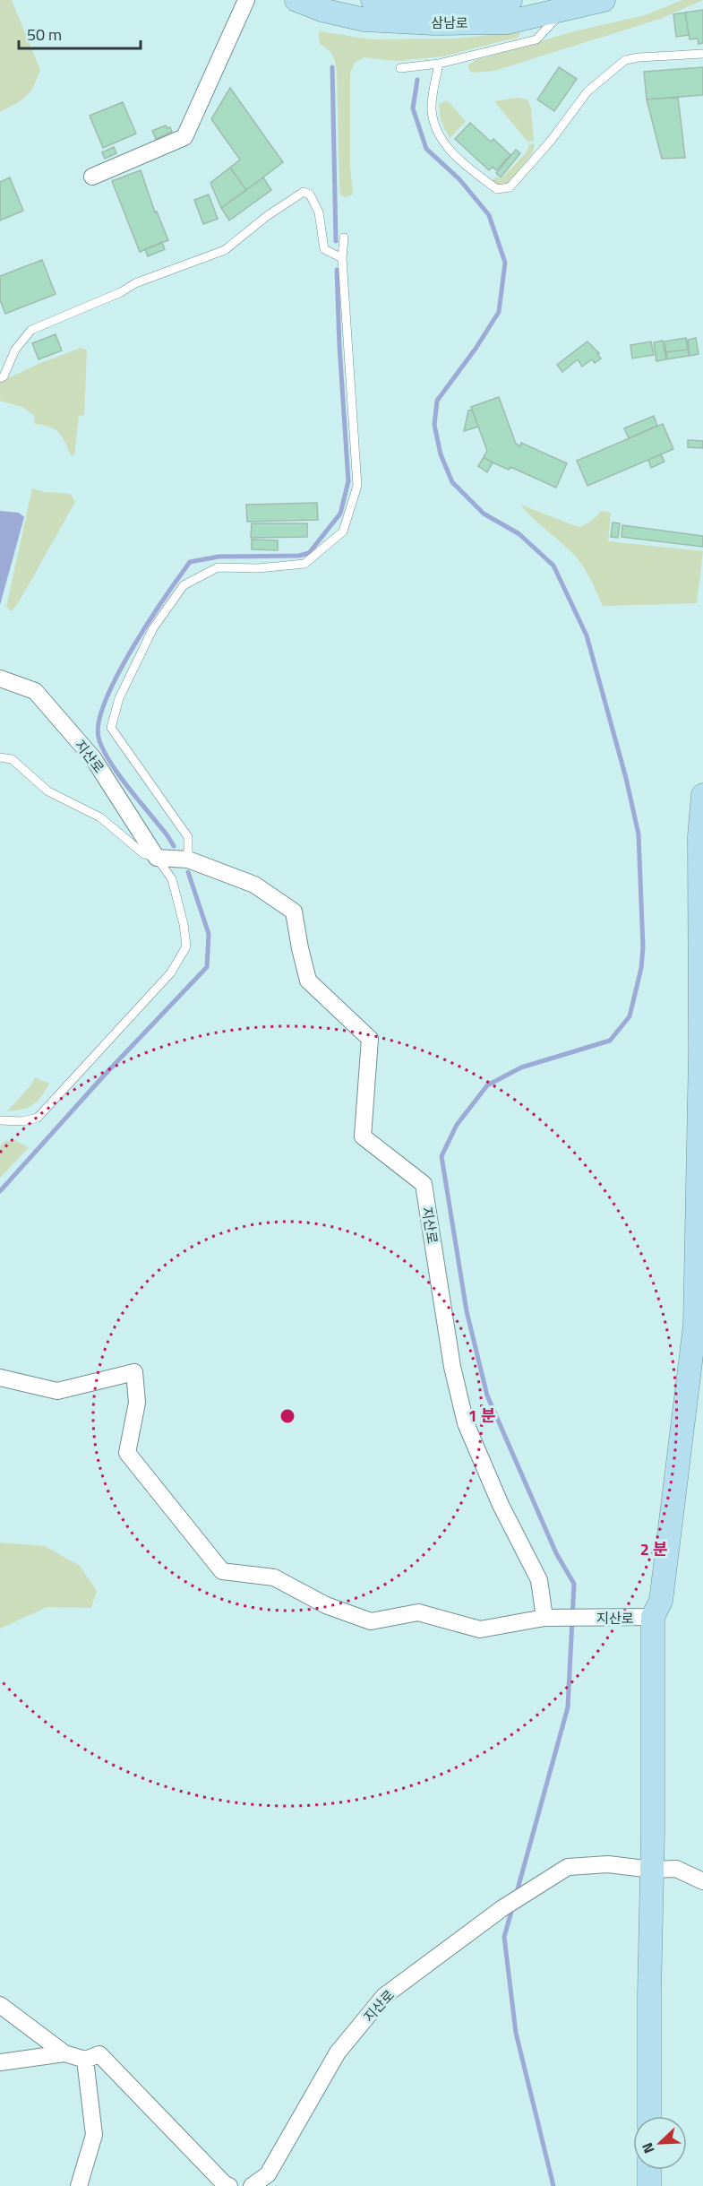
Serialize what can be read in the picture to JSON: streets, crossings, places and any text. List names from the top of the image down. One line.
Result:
{"streets":{"main road":["삼남로","지산로"]},"scale_bar":"50 m","north":"bottom left","rings":["1 분","2 분"]}
